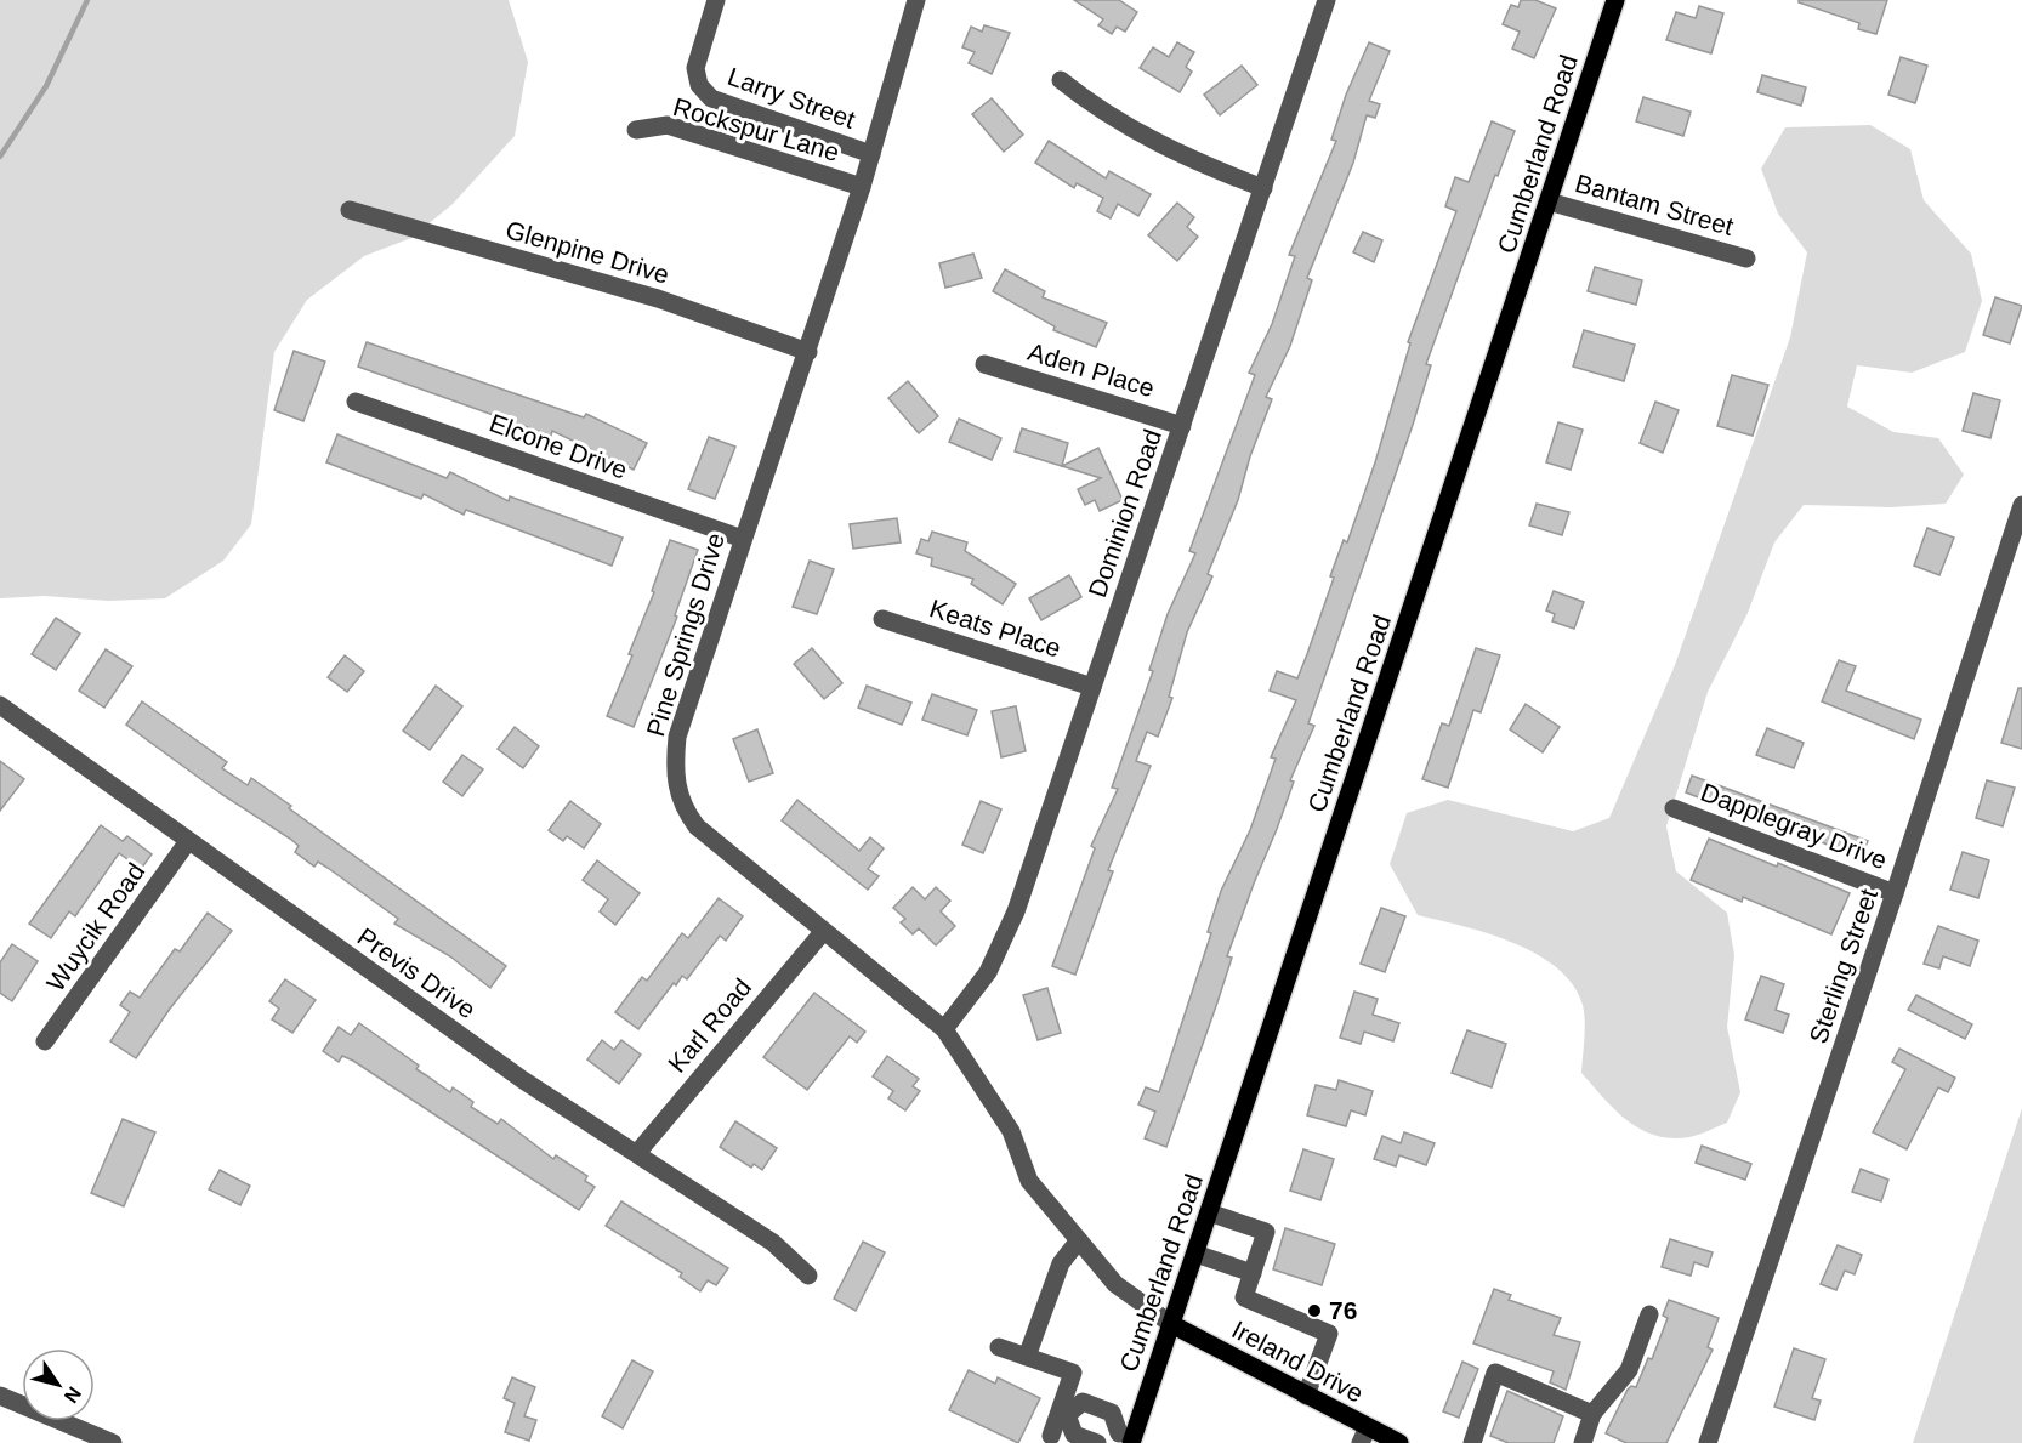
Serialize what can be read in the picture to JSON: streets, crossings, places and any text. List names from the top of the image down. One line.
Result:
{"streets":{"main road":["Cumberland Road","Ireland Drive"],"street":["Larry Street","Rockspur Lane","Bantam Street","Glenpine Drive","Aden Place","Elcone Drive","Dominion Road","Keats Place","Pine Springs Drive","Dapplegray Drive","Wuycik Road","Sterling Street","Previs Drive","Karl Road"]},"crossings":[["Larry Street","Pine Springs Drive"],["Rockspur Lane","Pine Springs Drive"],["Cumberland Road","Bantam Street"],["Cumberland Road","Pine Springs Drive"],["Cumberland Road","Ireland Drive"],["Glenpine Drive","Pine Springs Drive"],["Aden Place","Dominion Road"],["Elcone Drive","Pine Springs Drive"],["Dominion Road","Keats Place"],["Dominion Road","Pine Springs Drive"],["Pine Springs Drive","Karl Road"],["Pine Springs Drive","Ireland Drive"],["Dapplegray Drive","Sterling Street"],["Wuycik Road","Previs Drive"],["Previs Drive","Karl Road"]],"places":["76"],"north":"bottom right"}
